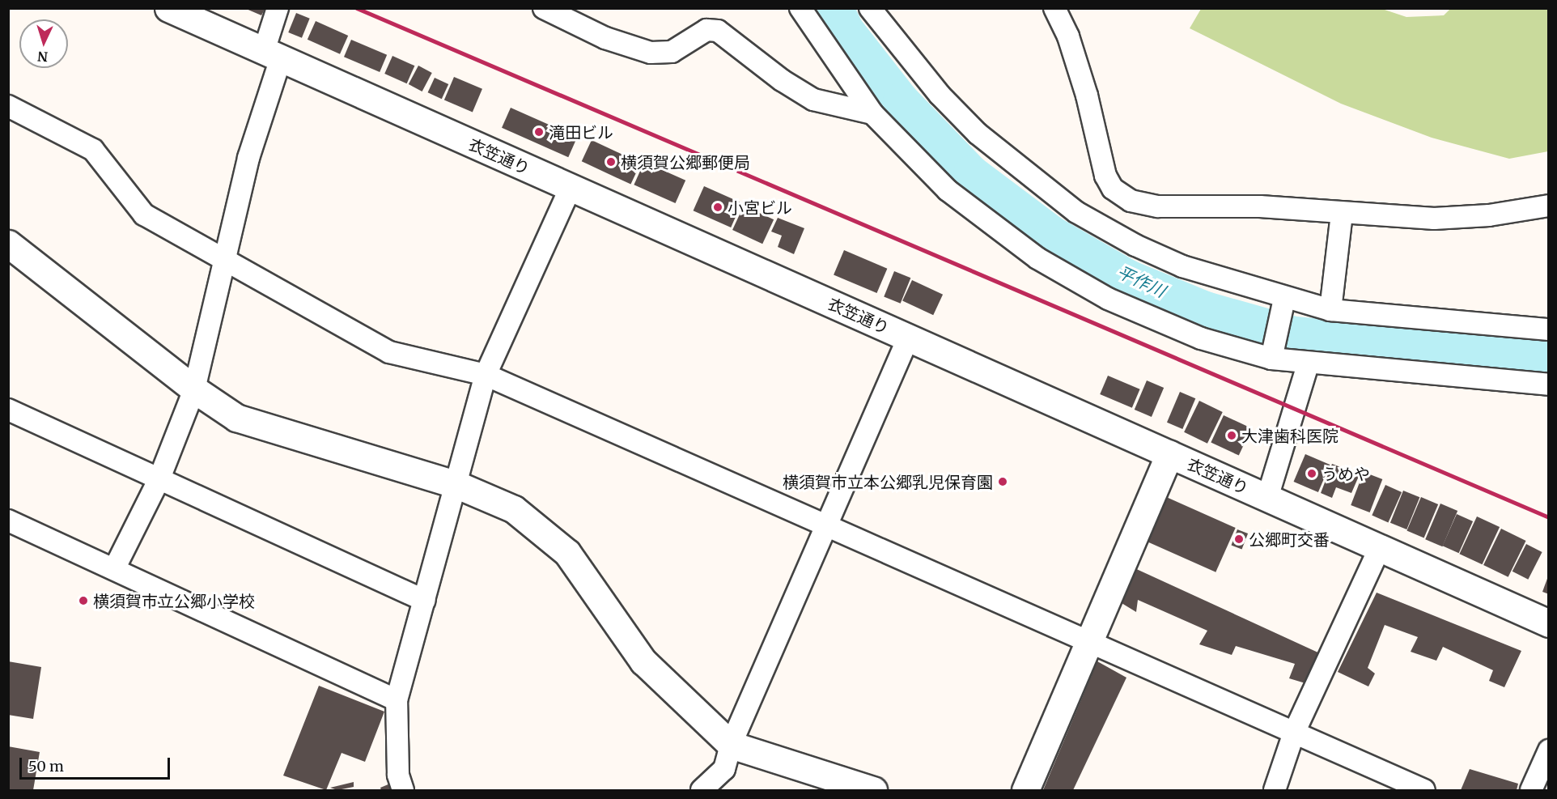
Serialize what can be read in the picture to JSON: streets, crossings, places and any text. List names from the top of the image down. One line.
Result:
{"streets":{"street":["衣笠通り"]},"water":["平作川"],"places":["滝田ビル","横須賀公郷郵便局","小宮ビル","大津歯科医院","うめや","横須賀市立本公郷乳児保育園","公郷町交番","横須賀市立公郷小学校"],"scale_bar":"50 m","north":"bottom"}
